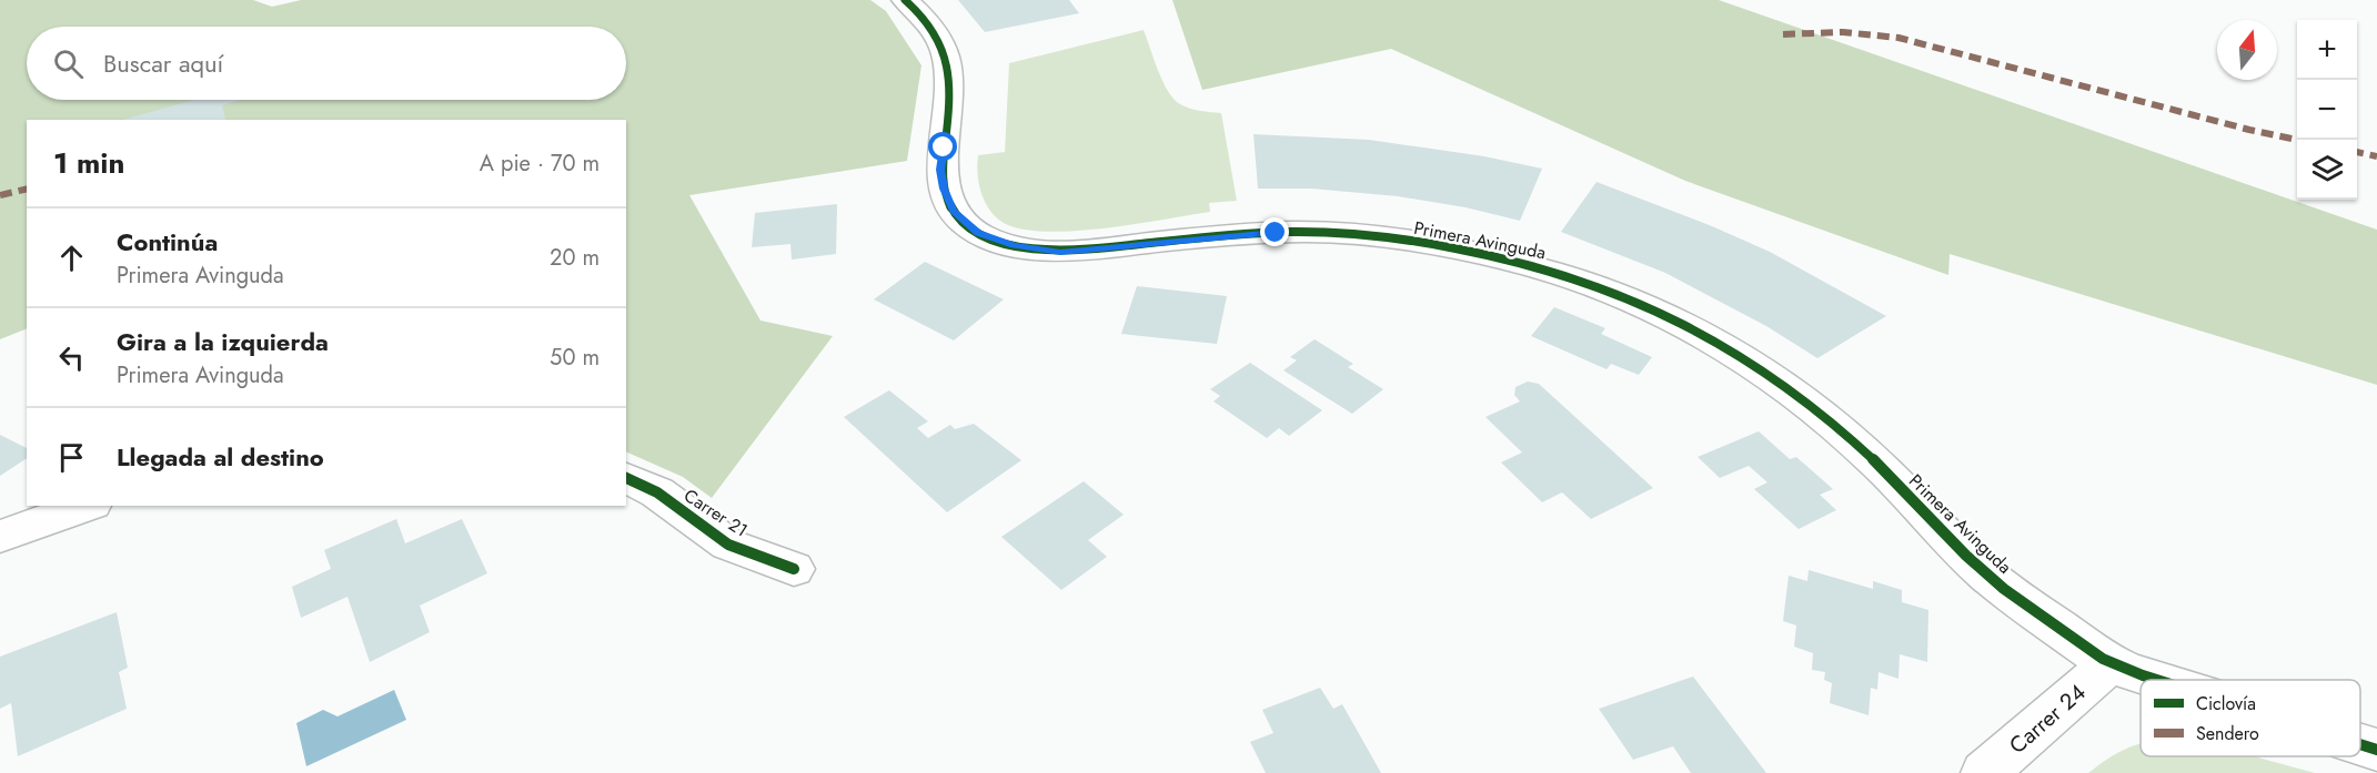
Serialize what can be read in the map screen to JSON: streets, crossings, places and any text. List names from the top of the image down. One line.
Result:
{"streets":{"street":["Primera Avinguda","Carrer 21","Carrer 24"]},"crossings":[["Primera Avinguda","Carrer 24"]],"legend":["Ciclovía","Sendero"],"north":"top","page":{"map_buttons":["+","−"],"search":"Buscar aquí","heading":["1 min","A pie · 70 m"],"list":[["Continúa","Primera Avinguda","20 m"],["Gira a la izquierda","Primera Avinguda","50 m"],"Llegada al destino"]}}
